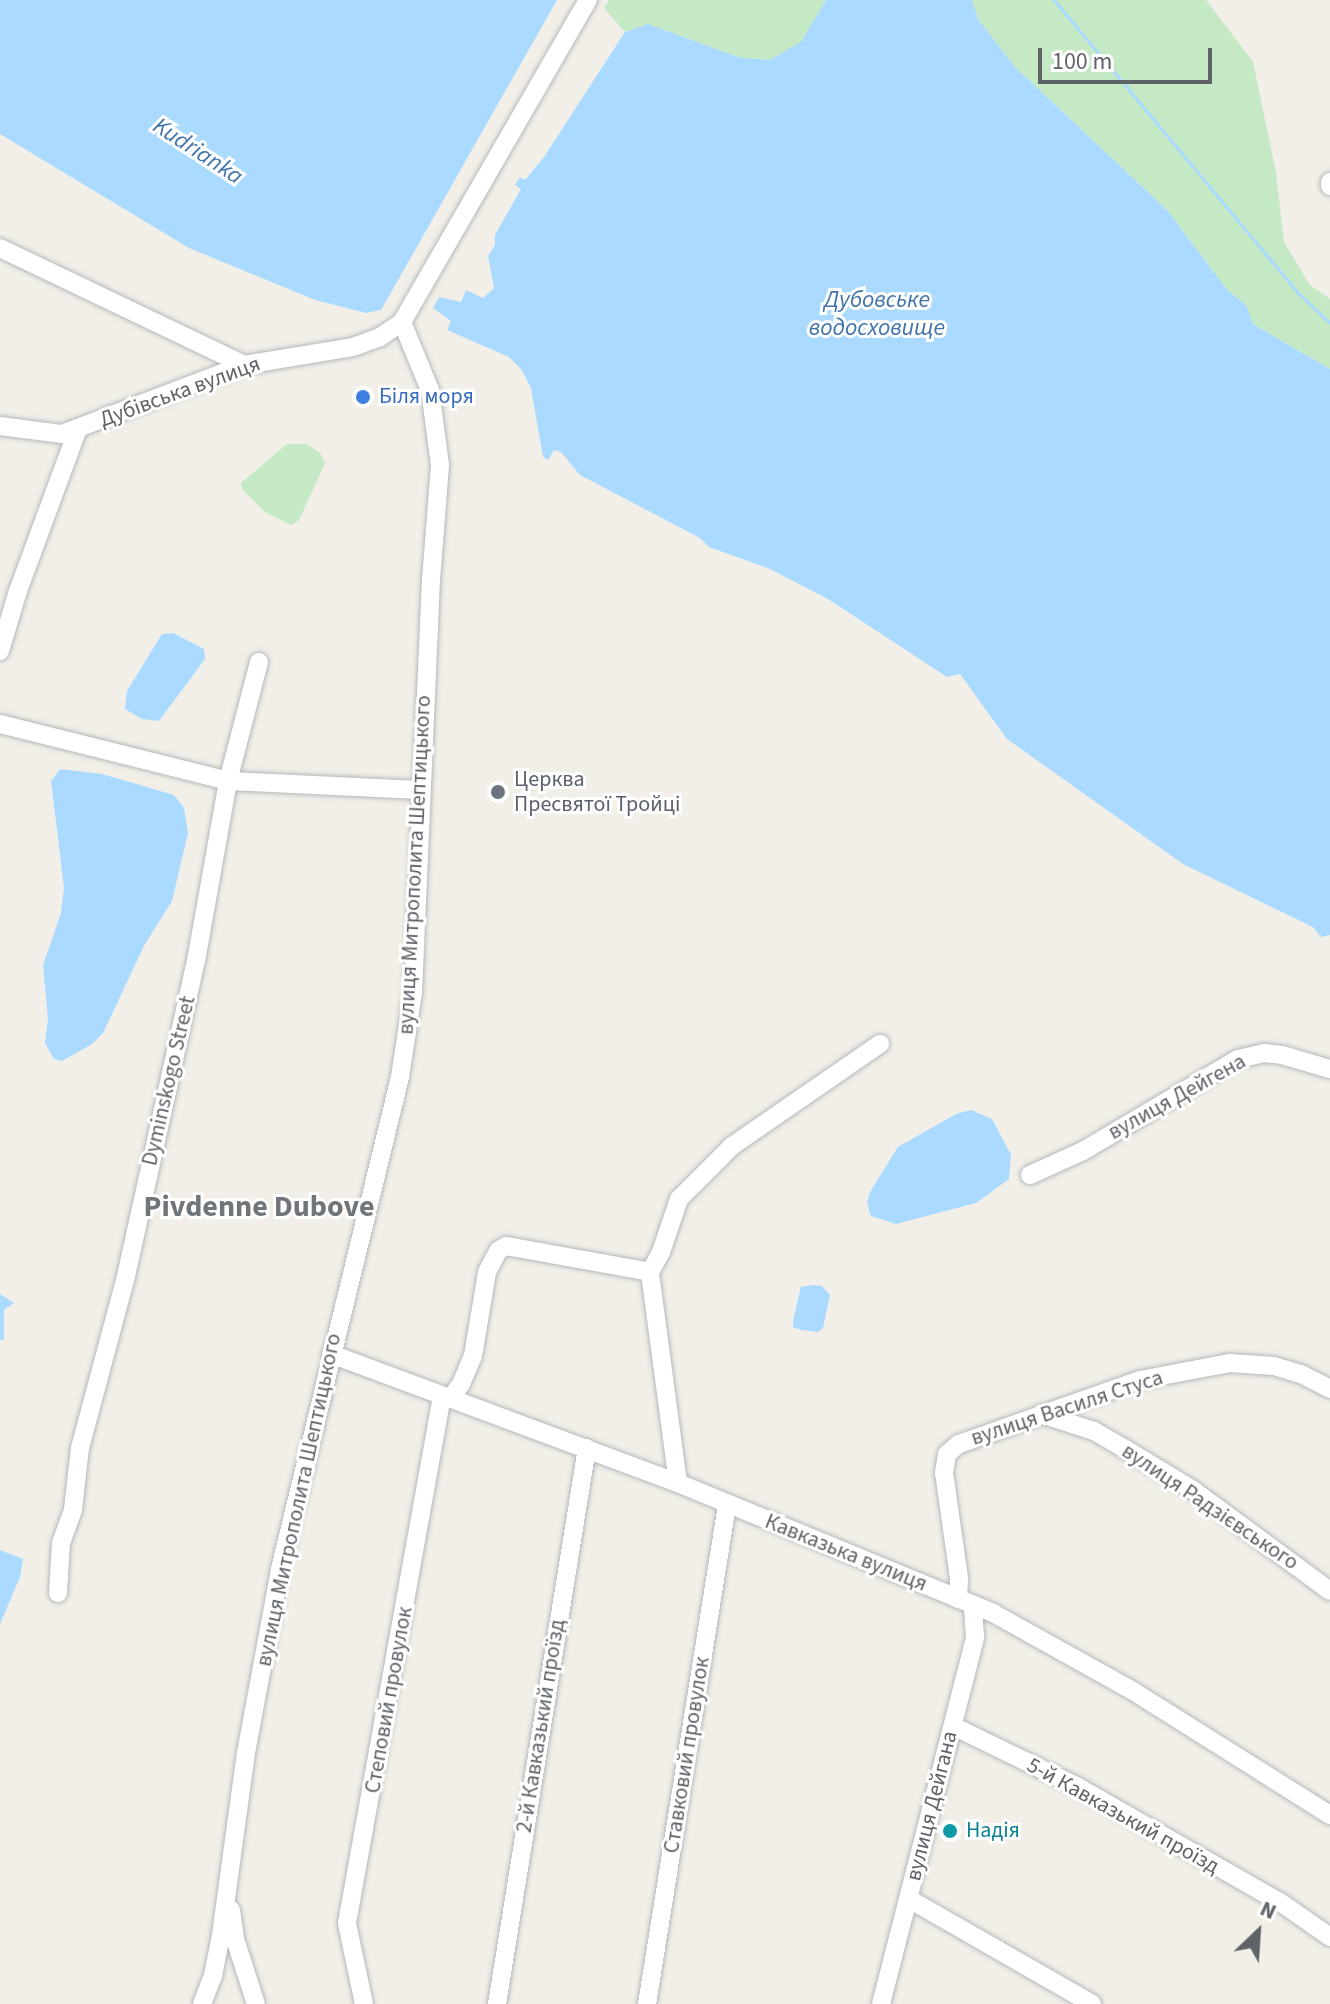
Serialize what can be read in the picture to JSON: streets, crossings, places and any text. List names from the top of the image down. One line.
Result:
{"streets":{"street":["Дубівська вулиця","вулиця Митрополита Шептицького","Dyminskogo Street","вулиця Дейгена","вулиця Василя Стуса","вулиця Радзієвського","Кавказька вулиця","Степовий провулок","2-й Кавказький проїзд","Ставковий провулок","вулиця Дейгана","5-й Кавказький проїзд"]},"crossings":[["Дубівська вулиця","вулиця Митрополита Шептицького"],["вулиця Митрополита Шептицького","Кавказька вулиця"],["вулиця Василя Стуса","вулиця Радзієвського"],["вулиця Василя Стуса","Кавказька вулиця"],["вулиця Василя Стуса","вулиця Дейгана"],["Кавказька вулиця","Степовий провулок"],["Кавказька вулиця","2-й Кавказький проїзд"],["Кавказька вулиця","Ставковий провулок"],["Кавказька вулиця","вулиця Дейгана"],["вулиця Дейгана","5-й Кавказький проїзд"]],"districts":["Pivdenne Dubove"],"water":["Kudrianka","Дубовське водосховище"],"places":["Біля моря","Церква Пресвятої Тройці","Надія"],"scale_bar":"100 m","north":"top right"}
